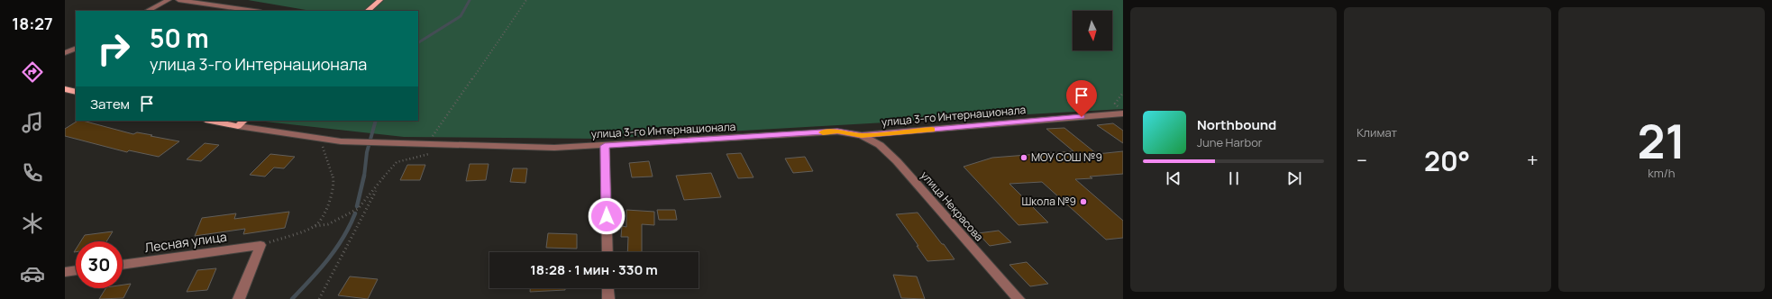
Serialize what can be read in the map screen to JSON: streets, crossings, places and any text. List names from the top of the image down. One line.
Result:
{"streets":{"main road":["улица 3-го Интернационала"],"street":["улица Некрасова","Лесная улица"]},"crossings":[["улица 3-го Интернационала","улица Некрасова"]],"places":["МОУ СОШ №9","Школа №9"],"north":"bottom","page":{"tabs":"18:27","tile":["Климат",["21","km/h"]],"turn":["50 m","улица 3-го Интернационала"],"then":"Затем","song":["Northbound","June Harbor"],"heat":["−","20°","+"],"limit":"30","trip":"18:28 · 1 мин · 330 m"}}
